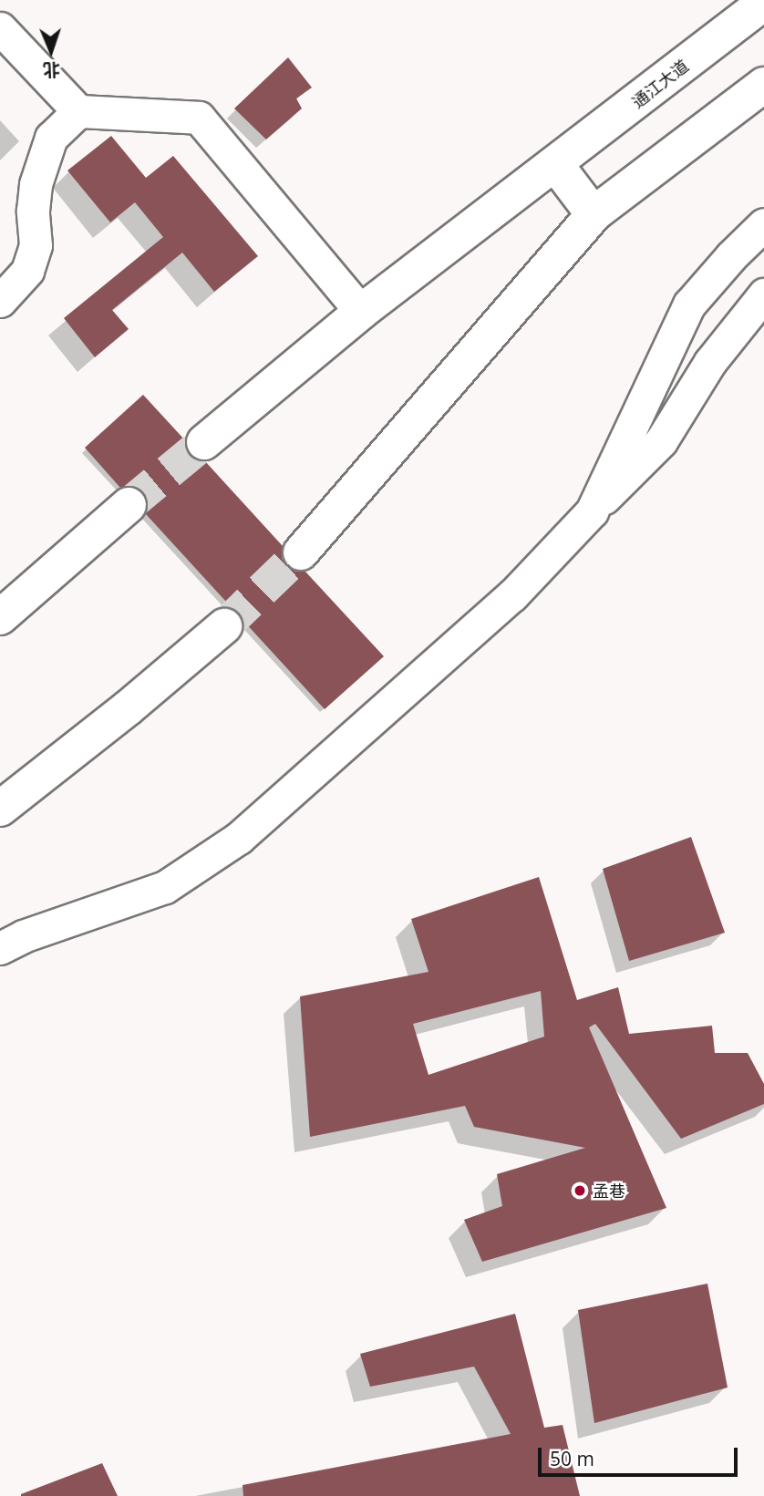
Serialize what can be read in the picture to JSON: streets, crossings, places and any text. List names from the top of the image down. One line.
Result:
{"streets":{"highway":["通江大道"]},"places":["孟巷"],"scale_bar":"50 m","north":"bottom"}
